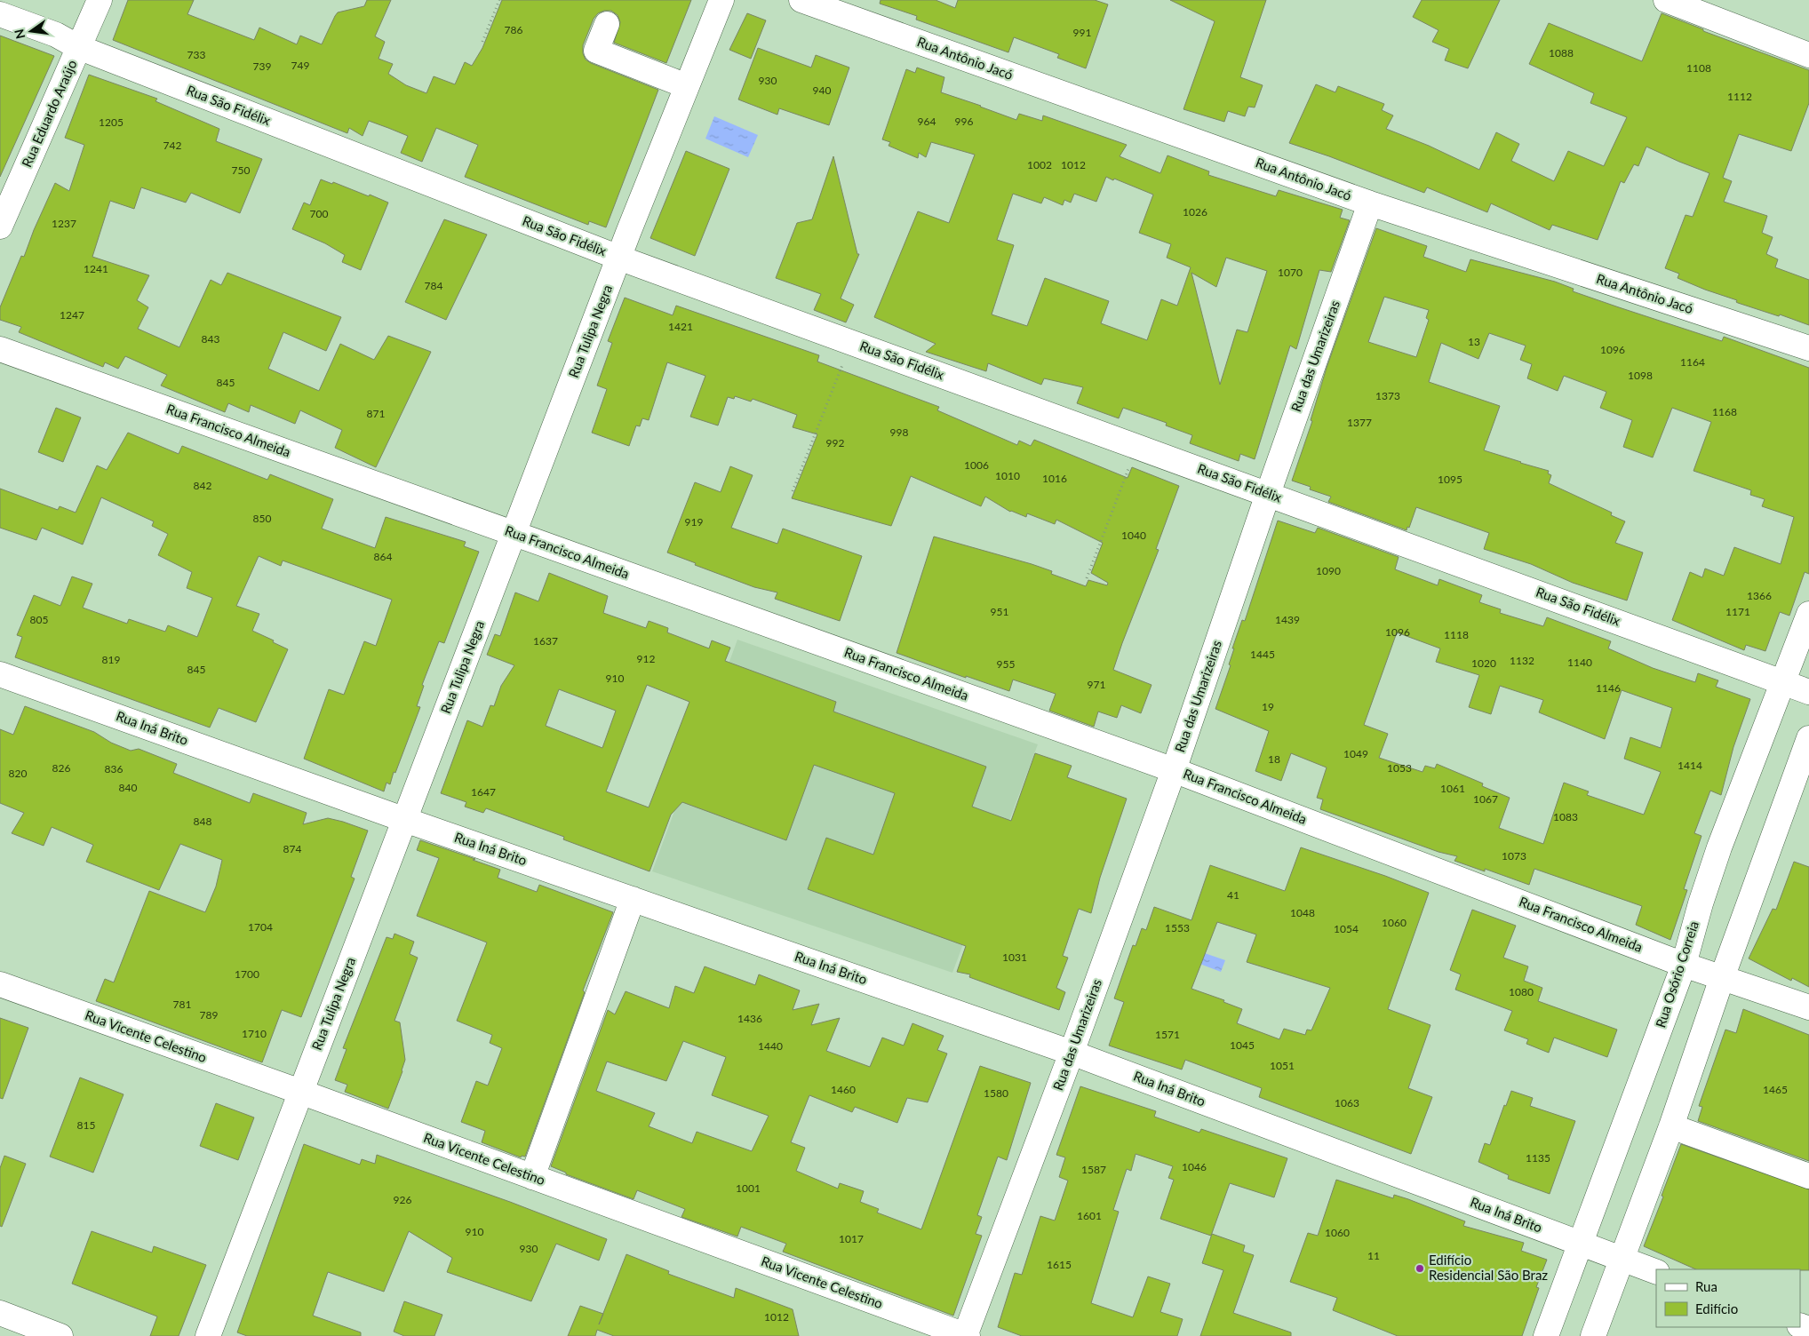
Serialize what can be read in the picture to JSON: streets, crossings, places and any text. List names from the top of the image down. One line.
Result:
{"streets":{"street":["Rua Antônio Jacó","Rua São Fidélix","Rua Eduardo Araújo","Rua Tulipa Negra","Rua das Umarizeiras","Rua Francisco Almeida","Rua Iná Brito","Rua Osório Correia","Rua Vicente Celestino"]},"crossings":[["Rua Antônio Jacó","Rua das Umarizeiras"],["Rua São Fidélix","Rua Eduardo Araújo"],["Rua São Fidélix","Rua Tulipa Negra"],["Rua São Fidélix","Rua das Umarizeiras"],["Rua São Fidélix","Rua Osório Correia"],["Rua Tulipa Negra","Rua Francisco Almeida"],["Rua Tulipa Negra","Rua Iná Brito"],["Rua Tulipa Negra","Rua Vicente Celestino"],["Rua das Umarizeiras","Rua Francisco Almeida"],["Rua das Umarizeiras","Rua Iná Brito"],["Rua das Umarizeiras","Rua Vicente Celestino"],["Rua Francisco Almeida","Rua Osório Correia"],["Rua Iná Brito","Rua Osório Correia"]],"places":["Edifício Residencial São Braz"],"house_numbers":["786","991","1088","733","749","739","1108","930","940","1112","964","996","1205","742","1002","1012","750","1026","700","1237","1241","1070","784","1247","1421","843","13","1096","1164","1098","845","1373","1168","871","1377","998","992","1006","1010","1016","1095","842","850","919","1040","864","1090","1366","951","1171","805","1439","1096","1118","1637","1445","912","819","1132","1140","1020","955","845","910","971","1146","19","1049","18","1414","826","1053","836","820","840","1061","1647","1067","1083","848","874","1073","41","1048","1060","1704","1553","1054","1031","1700","1080","781","789","1436","1710","1571","1045","1440","1051","1460","1465","1580","1063","815","1135","1046","1587","1001","926","1601","910","1060","1017","930","11","1615","1012"],"legend":["Rua","Edifício"],"north":"left"}
